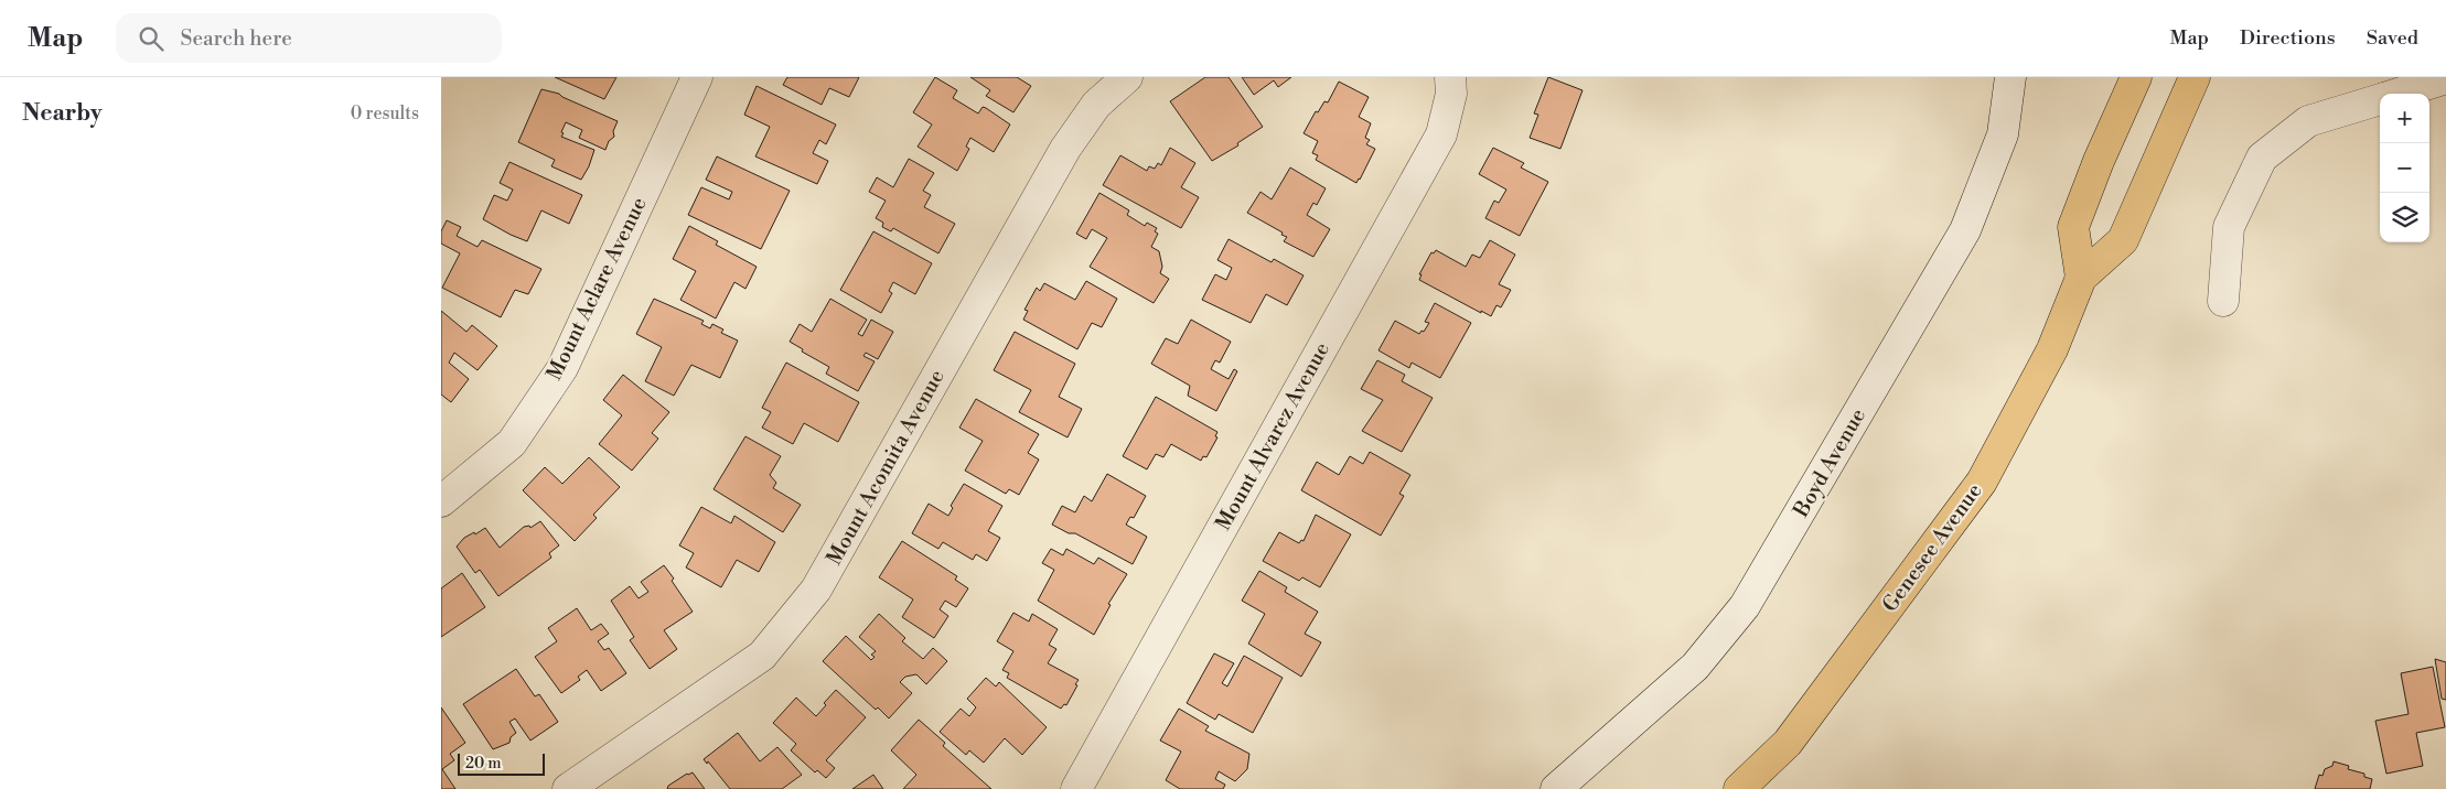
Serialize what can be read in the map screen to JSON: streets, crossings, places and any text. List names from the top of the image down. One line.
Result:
{"streets":{"main road":["Genesee Avenue"],"street":["Mount Aclare Avenue","Mount Alvarez Avenue","Boyd Avenue","Mount Acomita Avenue"]},"scale_bar":"20 m","page":{"header":"Map","search":"Search here","nav":["Map","Directions","Saved"],"heading":["Nearby","0 results"],"map_buttons":["+","−"],"scale":"20 m"}}
